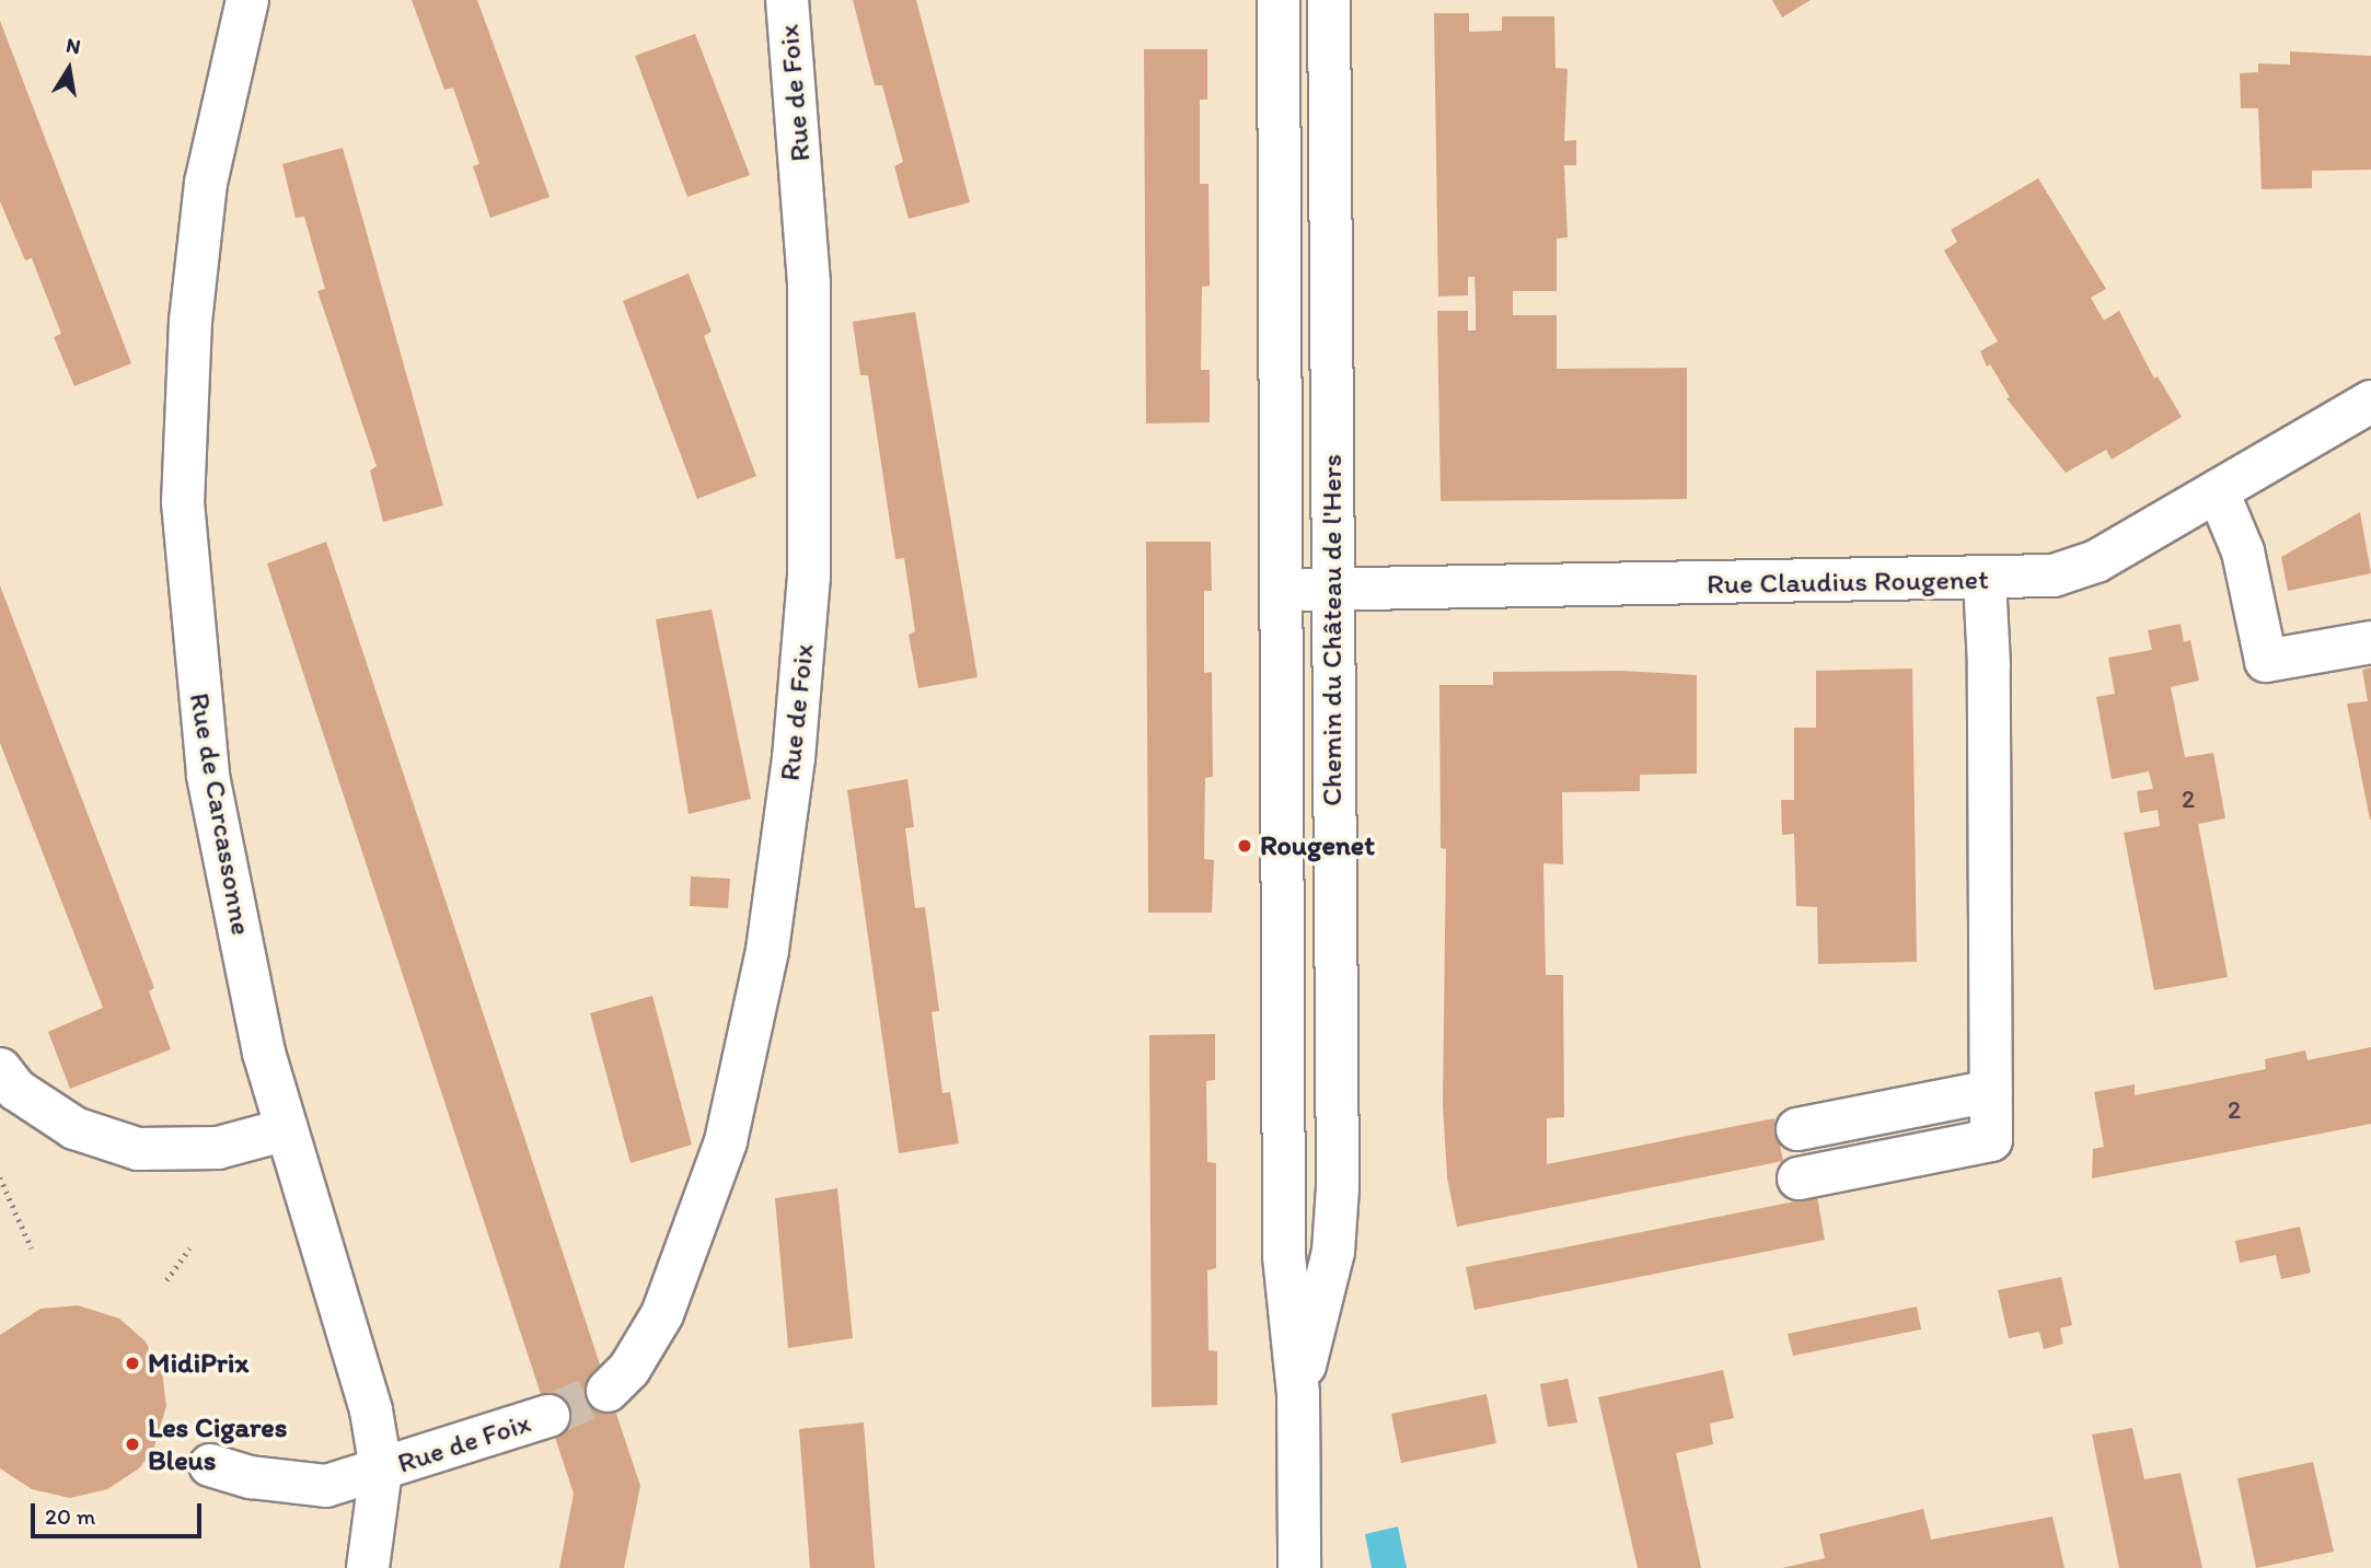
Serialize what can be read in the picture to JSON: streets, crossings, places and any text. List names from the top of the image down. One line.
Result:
{"streets":{"street":["Rue de Foix","Rue Claudius Rougenet","Chemin du Château de l'Hers","Rue de Carcassonne"]},"crossings":[["Rue de Foix","Rue de Carcassonne"],["Rue Claudius Rougenet","Chemin du Château de l'Hers"]],"places":["Rougenet","MidiPrix","Les Cigares Bleus"],"house_numbers":["2","2"],"scale_bar":"20 m","north":"top"}
